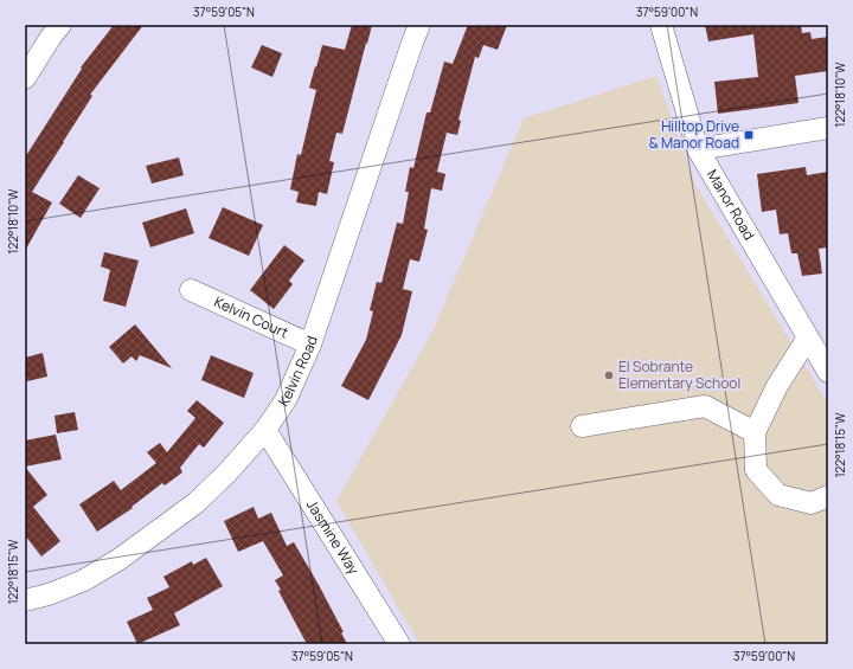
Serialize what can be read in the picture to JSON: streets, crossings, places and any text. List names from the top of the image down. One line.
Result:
{"streets":{"street":["Manor Road","Kelvin Court","Kelvin Road","Jasmine Way"]},"crossings":[["Kelvin Court","Kelvin Road"],["Kelvin Road","Jasmine Way"]],"places":{"transit":["Hilltop Drive & Manor Road"],"other":["El Sobrante Elementary School"]},"coordinates":["37°59'05\"N","37°59'00\"N","122°18'10\"W","122°18'15\"W"]}
